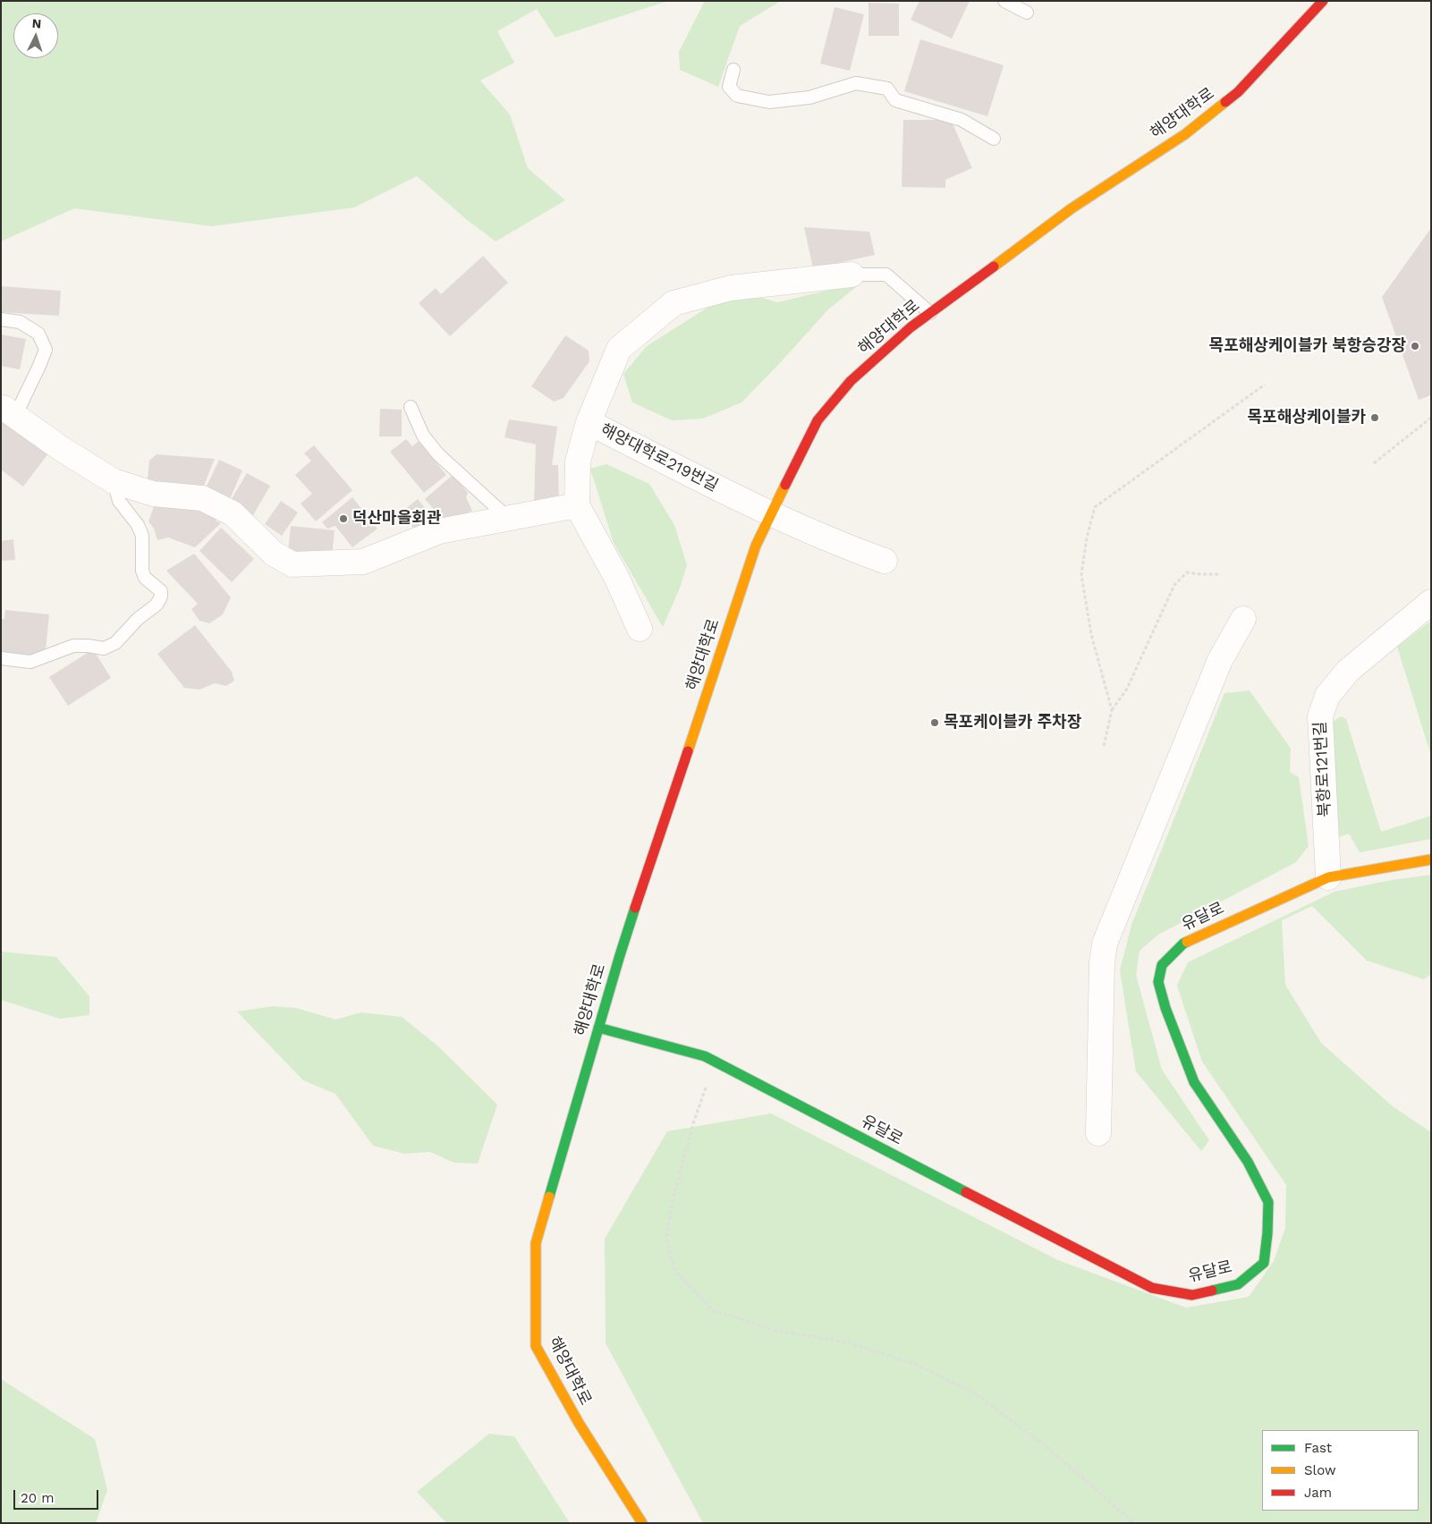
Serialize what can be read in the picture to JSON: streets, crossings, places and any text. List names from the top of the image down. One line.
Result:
{"streets":{"street":["해양대학로","해양대학로219번길","북항로121번길","유달로"]},"crossings":[["해양대학로","해양대학로219번길"],["해양대학로","유달로"],["북항로121번길","유달로"]],"places":["목포해상케이블카 북항승강장","목포해상케이블카","덕산마을회관","목포케이블카 주차장"],"legend":["Fast","Slow","Jam"],"scale_bar":"20 m","north":"top"}
